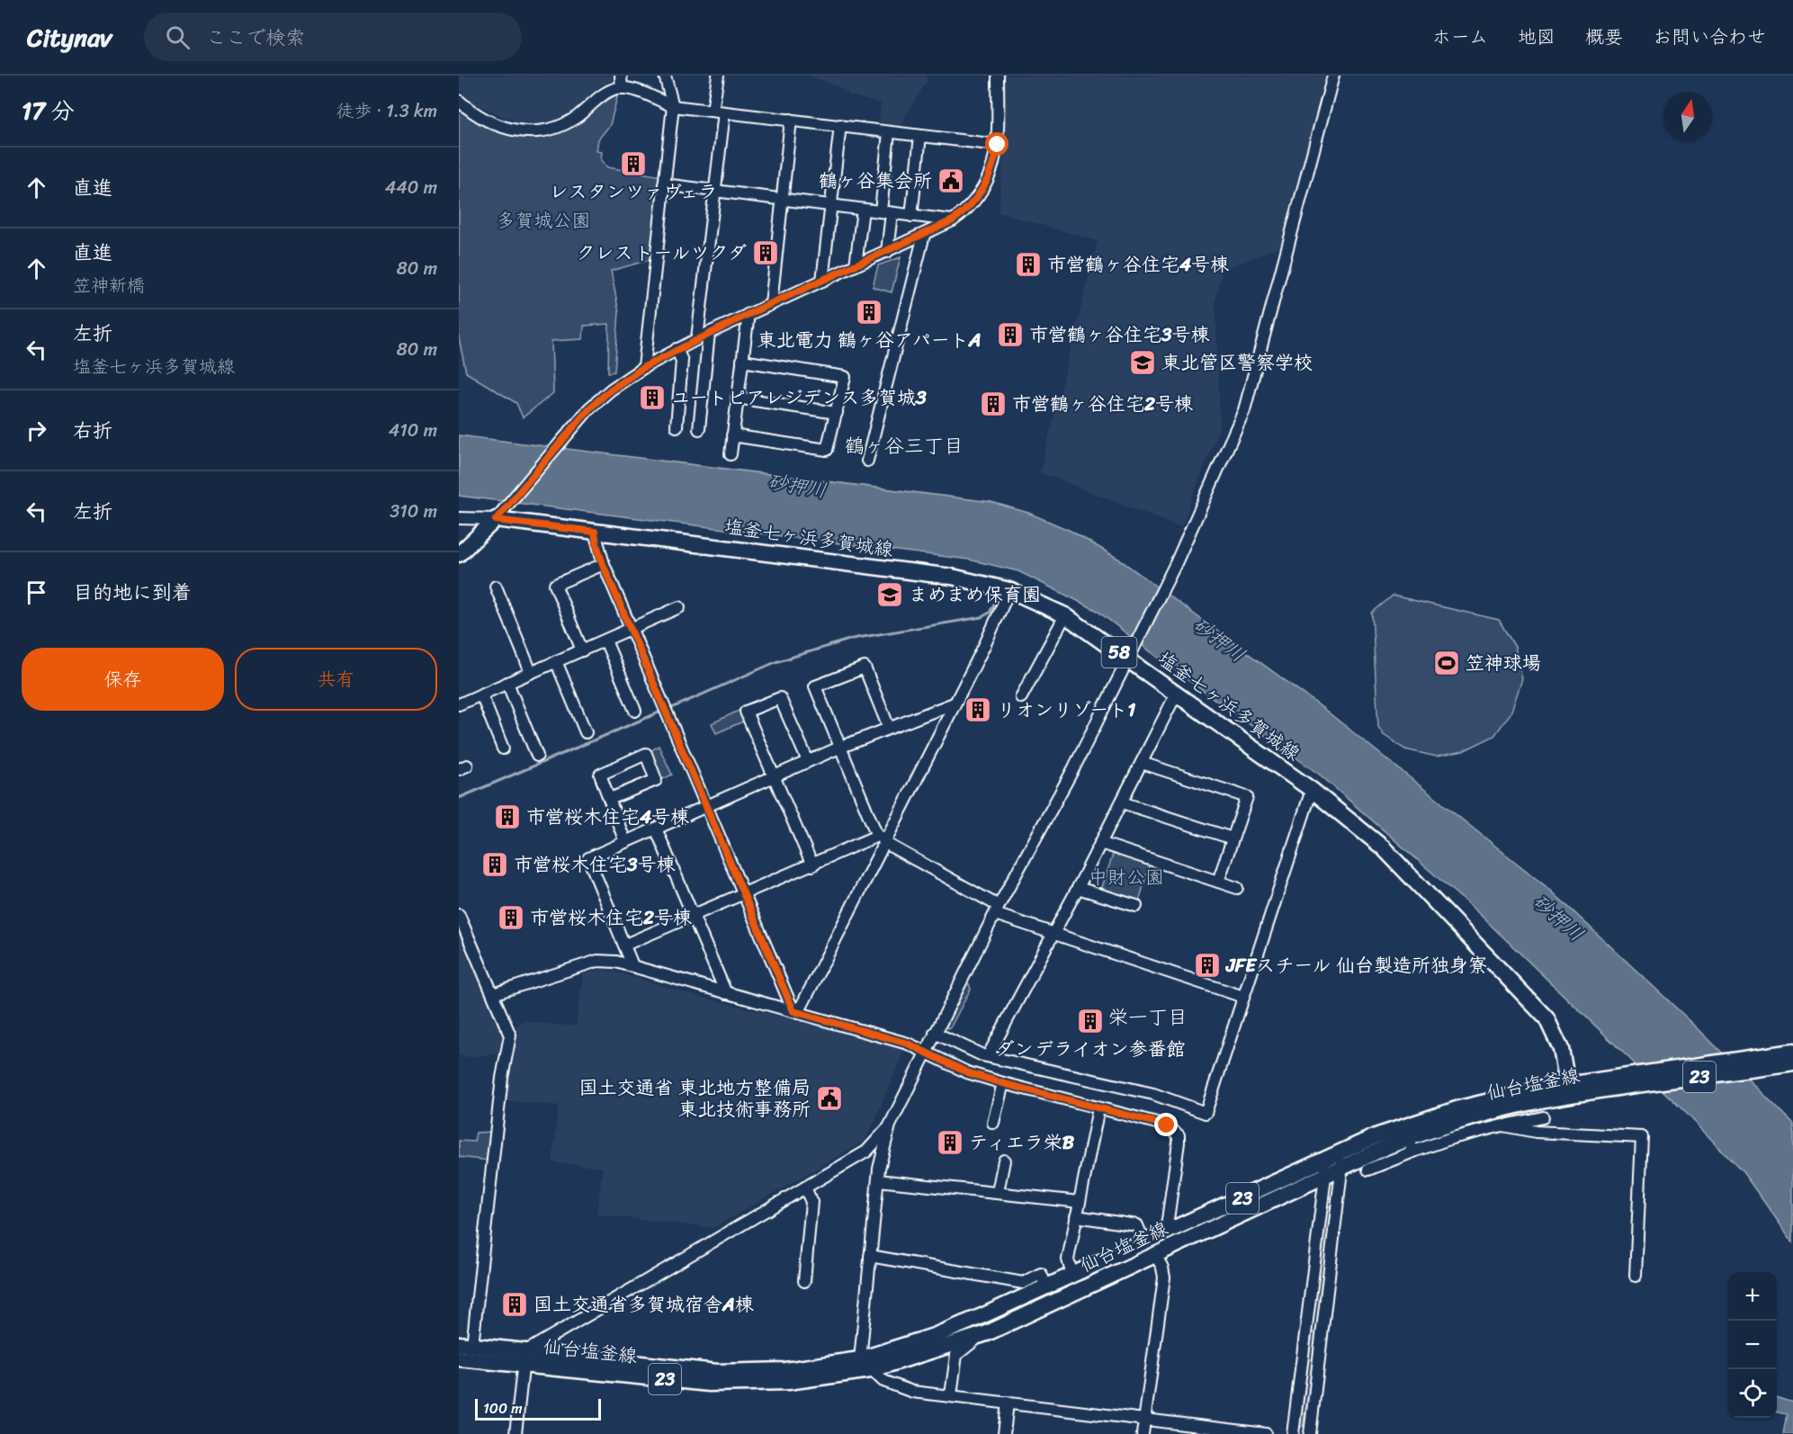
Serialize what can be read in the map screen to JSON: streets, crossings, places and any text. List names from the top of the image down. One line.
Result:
{"streets":{"main road":["塩釜七ヶ浜多賀城線","58","23","仙台塩釜線"]},"crossings":[["塩釜七ヶ浜多賀城線","仙台塩釜線"]],"districts":["鶴ヶ谷三丁目","栄一丁目"],"water":["砂押川"],"parks":["多賀城公園","中財公園"],"places":{"building":["レスタンツァヴェラ","クレストールツクダ","市営鶴ヶ谷住宅4号棟","東北電力 鶴ヶ谷アパートA","市営鶴ヶ谷住宅3号棟","ユートピアレジデンス多賀城3","市営鶴ヶ谷住宅2号棟","リオンリゾート1","市営桜木住宅4号棟","市営桜木住宅3号棟","市営桜木住宅2号棟","JFEスチール 仙台製造所独身寮","ダンデライオン参番館","ティエラ栄B","国土交通省多賀城宿舎A棟"],"public building":["鶴ヶ谷集会所","国土交通省 東北地方整備局 東北技術事務所"],"school or university":["東北管区警察学校","まめまめ保育園"],"sports":["笠神球場"]},"scale_bar":"100 m","north":"top","page":{"header":"Citynav","search":"ここで検索","nav":["ホーム","地図","概要","お問い合わせ"],"heading":["17 分","徒歩 · 1.3 km"],"list":[["直進","440 m"],["直進","笠神新橋","80 m"],["左折","塩釜七ヶ浜多賀城線","80 m"],["右折","410 m"],["左折","310 m"],"目的地に到着"],"buttons":["保存","共有"],"map_buttons":["+","−"],"scale":"100 m"}}
